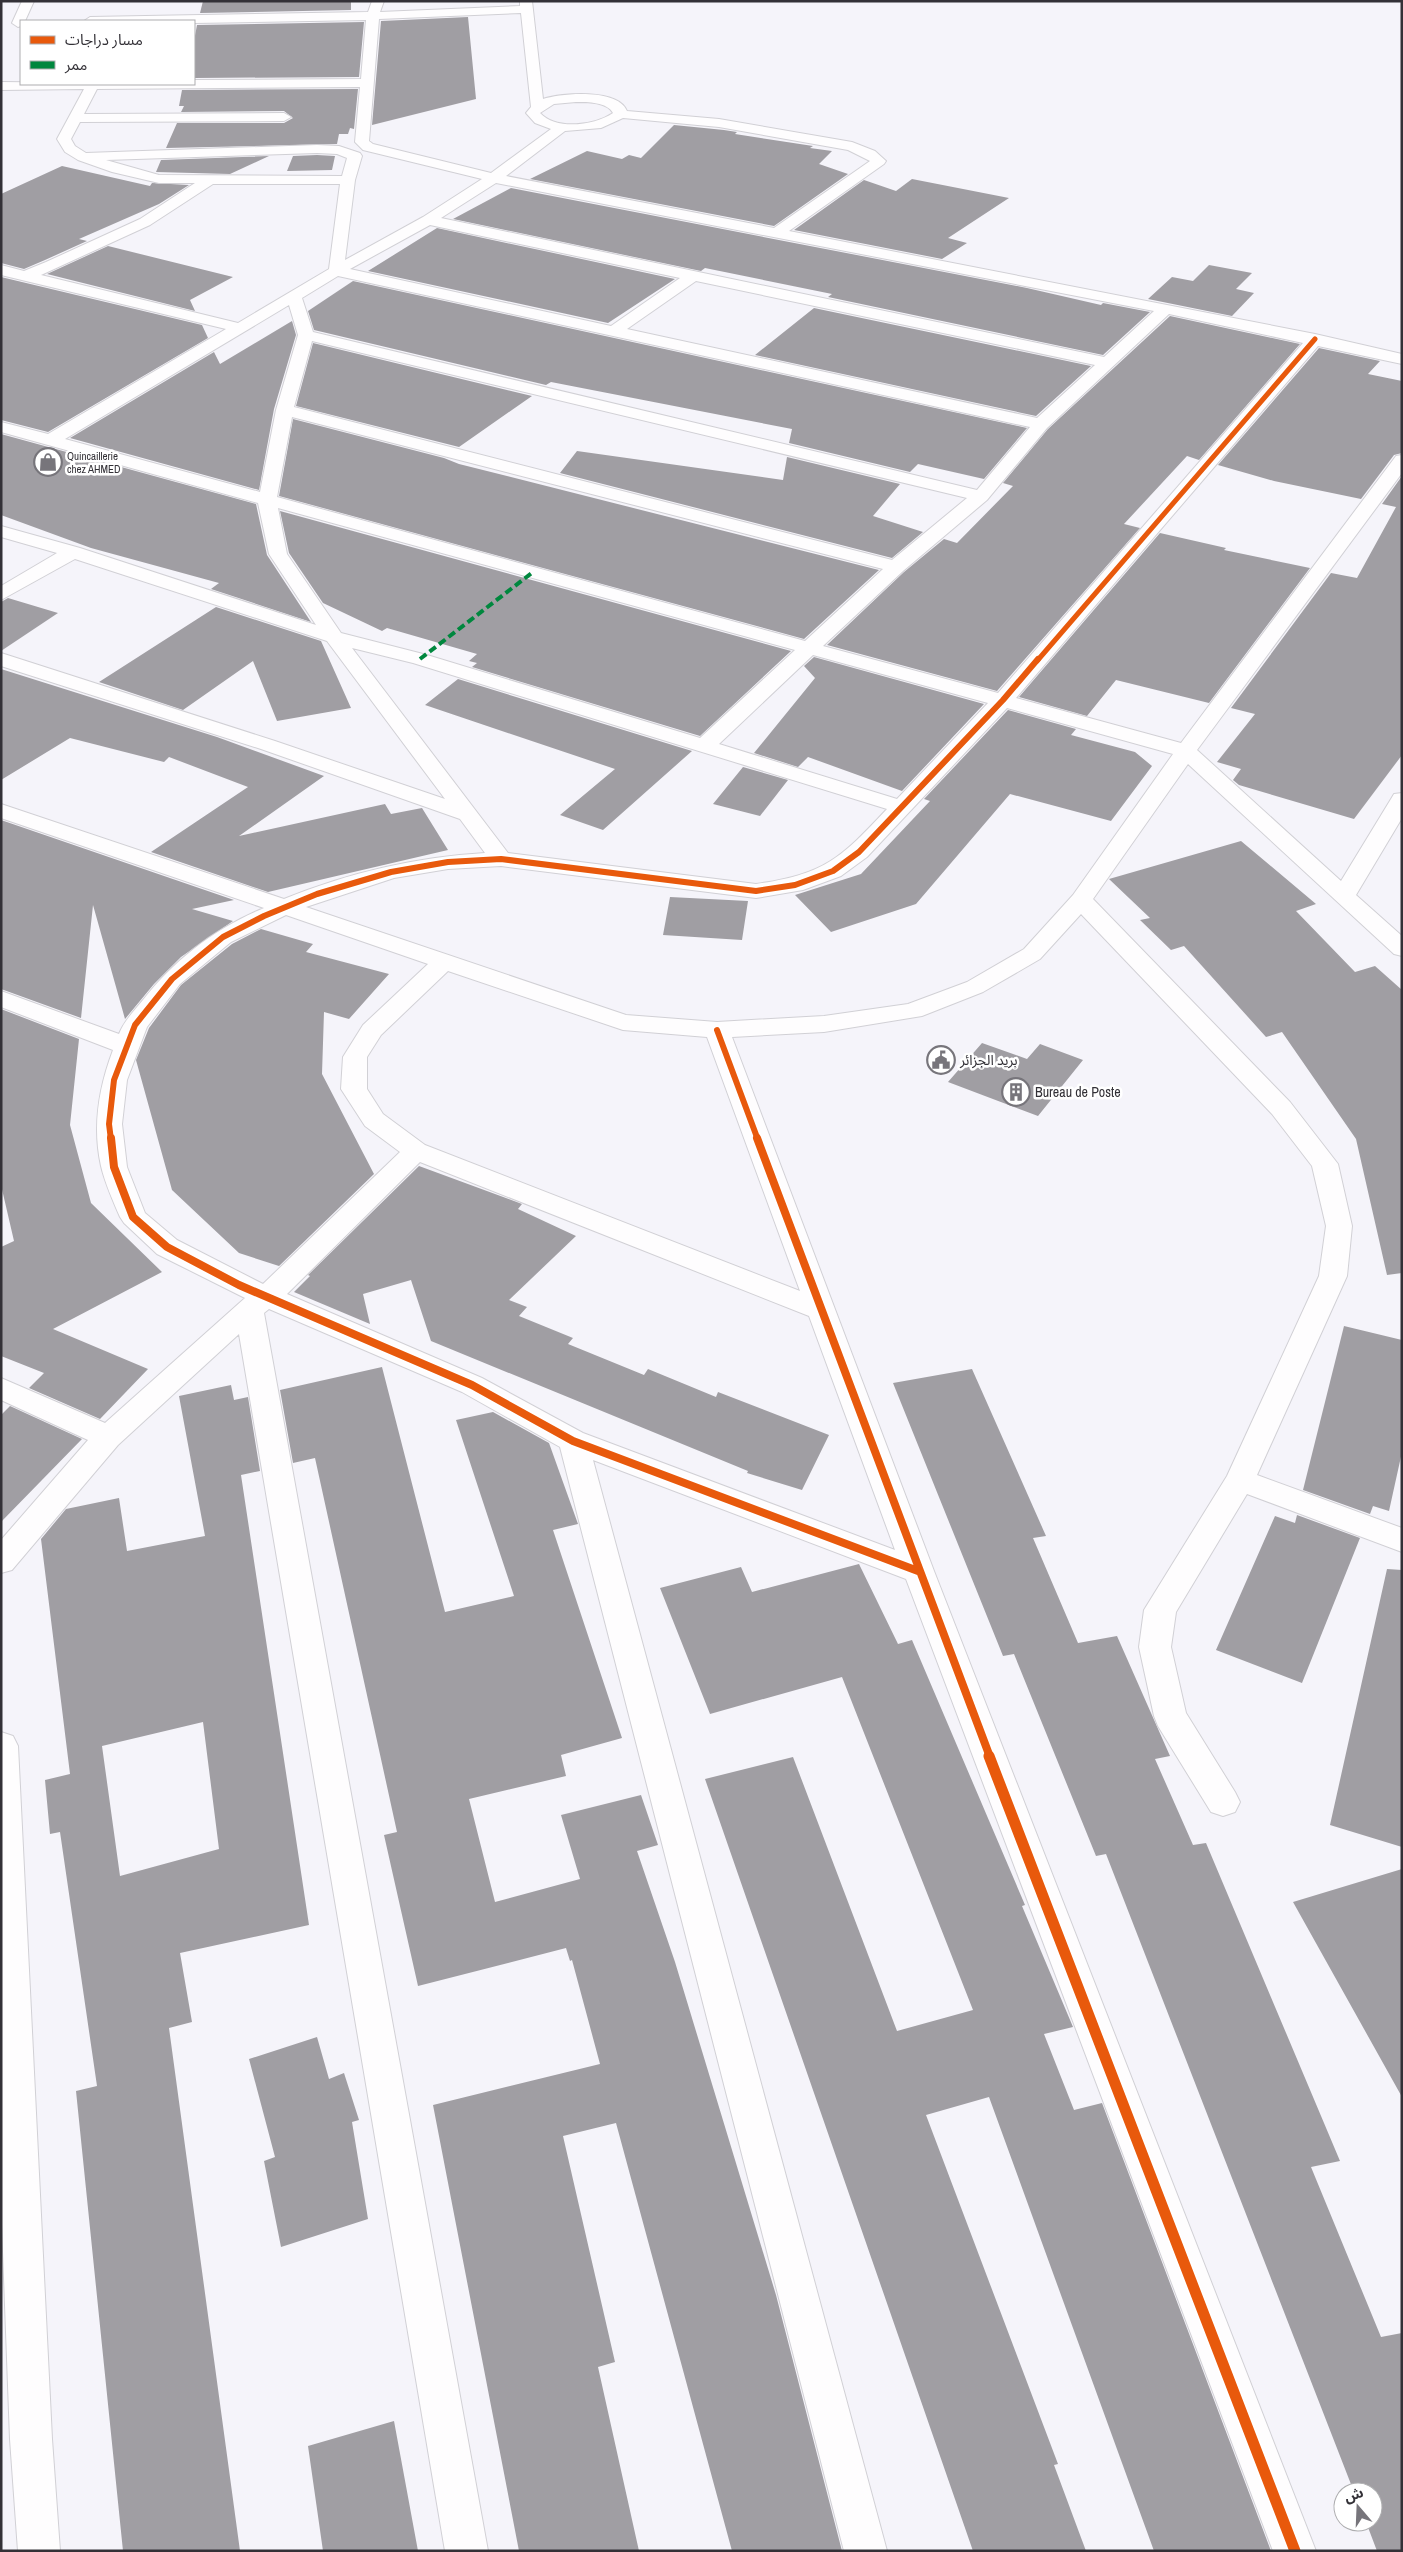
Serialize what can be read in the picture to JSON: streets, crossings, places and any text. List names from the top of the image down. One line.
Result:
{"places":{"shop":["Quincaillerie chez AHMED"],"public building":["بريد الجزائر"],"building":["Bureau de Poste"]},"legend":["مسار دراجات","ممر"],"north":"top"}
